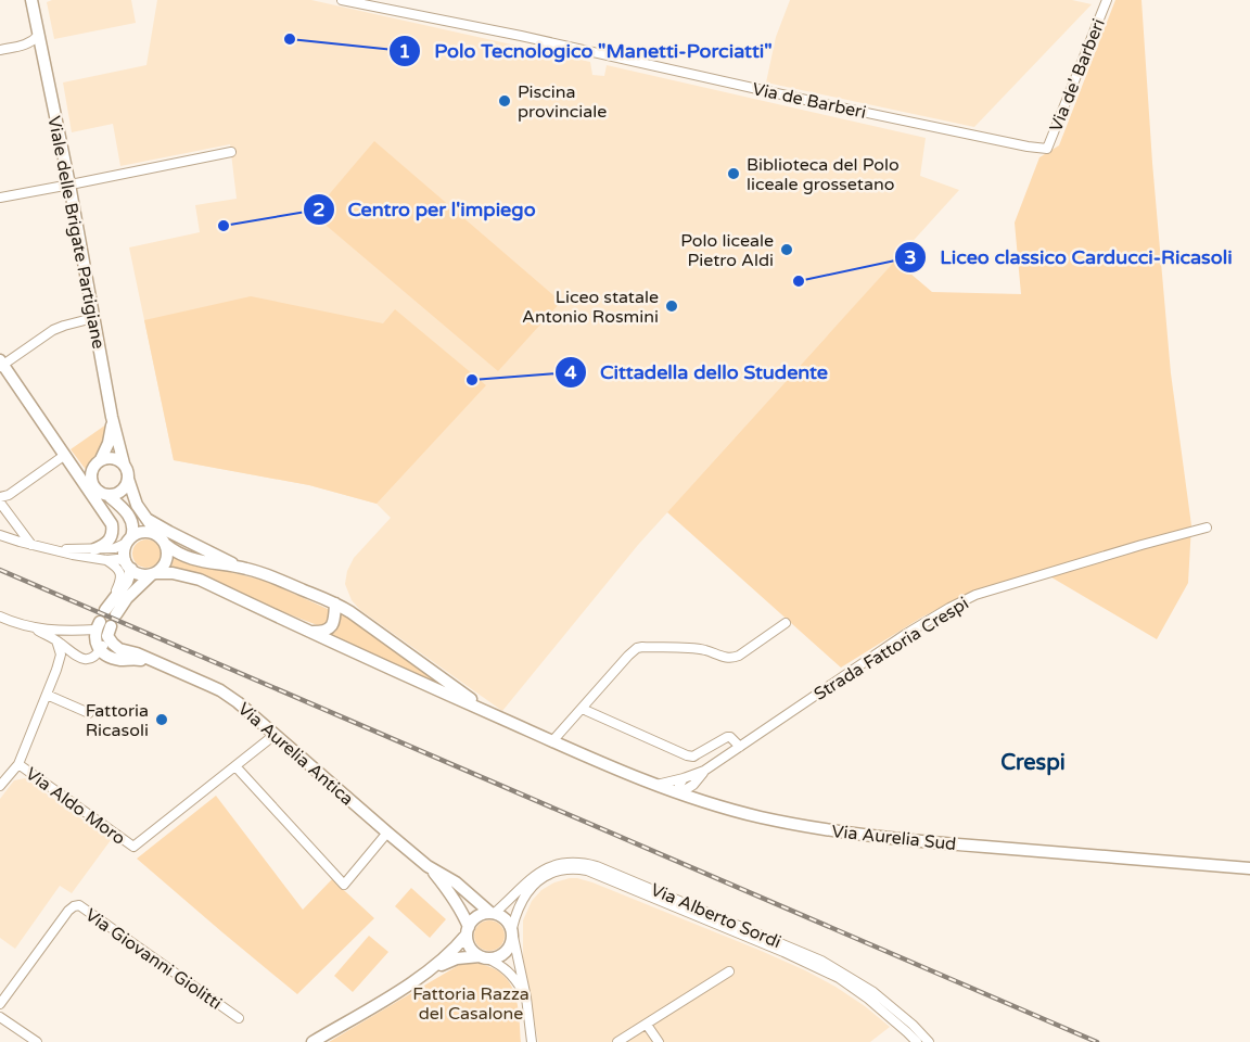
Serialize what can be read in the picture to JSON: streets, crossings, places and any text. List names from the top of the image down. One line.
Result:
{"streets":{"main road":["Viale delle Brigate Partigiane","Via Aurelia Antica","Via Aurelia Sud"],"street":["Via de' Barberi","Via de Barberi","Strada Fattoria Crespi","Via Aldo Moro","Via Alberto Sordi","Via Giovanni Giolitti"]},"crossings":[["Via de' Barberi","Via de Barberi"],["Strada Fattoria Crespi","Via Aurelia Sud"],["Via Aurelia Antica","Via Alberto Sordi"]],"districts":["Crespi"],"parks":["Fattoria Razza del Casalone"],"places":["Polo Tecnologico \"Manetti-Porciatti\"","Piscina provinciale","Biblioteca del Polo liceale grossetano","Centro per l'impiego","Polo liceale Pietro Aldi","Liceo classico Carducci-Ricasoli","Liceo statale Antonio Rosmini","Cittadella dello Studente","Fattoria Ricasoli"]}
